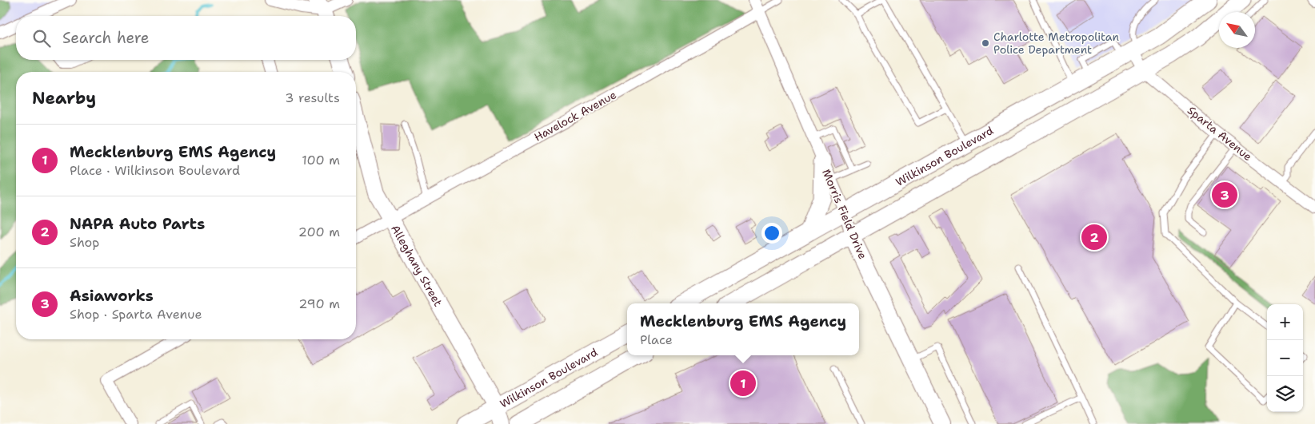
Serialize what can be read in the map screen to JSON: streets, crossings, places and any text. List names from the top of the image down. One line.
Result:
{"streets":{"main road":["Wilkinson Boulevard"],"street":["Havelock Avenue","Sparta Avenue","Morris Field Drive","Alleghany Street"]},"crossings":[["Havelock Avenue","Morris Field Drive"],["Havelock Avenue","Alleghany Street"],["Sparta Avenue","Wilkinson Boulevard"],["Wilkinson Boulevard","Morris Field Drive"],["Wilkinson Boulevard","Alleghany Street"]],"places":["Charlotte Metropolitan Police Department"],"north":"top left","page":{"search":"Search here","heading":["Nearby","3 results"],"list":[{"mark":"1","name":"Mecklenburg EMS Agency","note":"Place · Wilkinson Boulevard","value":"100 m"},{"mark":"2","name":"NAPA Auto Parts","note":"Shop","value":"200 m"},{"mark":"3","name":"Asiaworks","note":"Shop · Sparta Avenue","value":"290 m"}],"pins":["3","2","1"],"popup":["Mecklenburg EMS Agency","Place"],"map_buttons":["+","−"]}}
